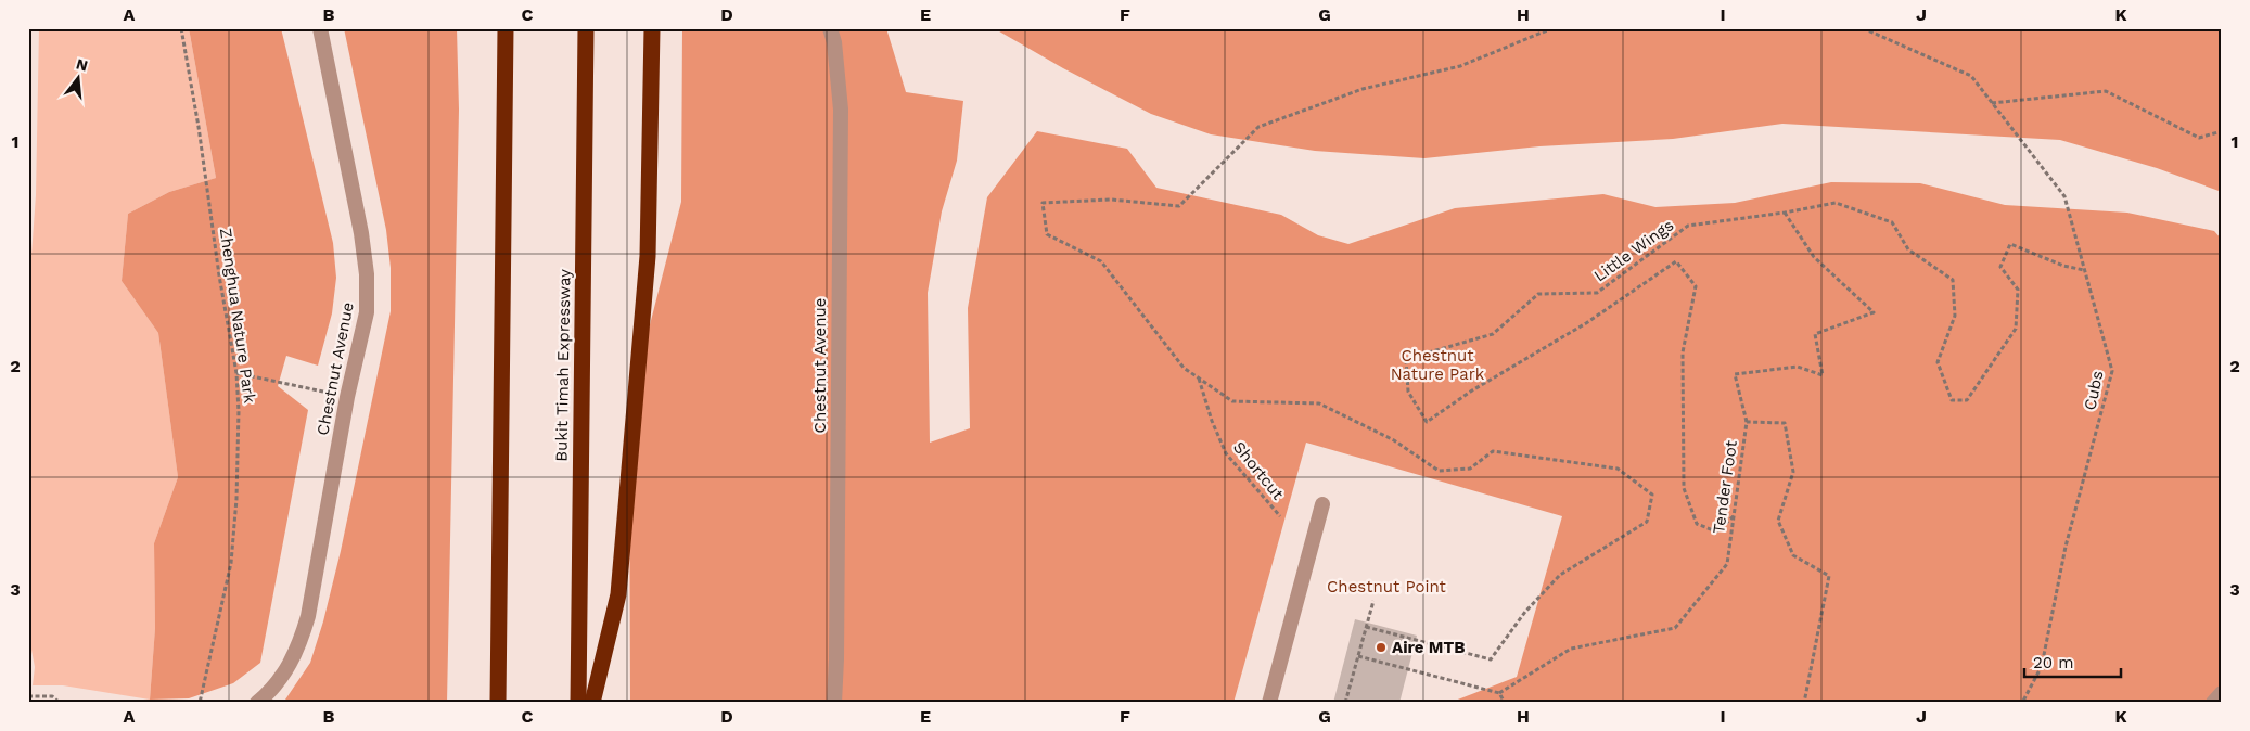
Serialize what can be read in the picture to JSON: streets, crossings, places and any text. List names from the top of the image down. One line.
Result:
{"streets":{"highway":["Bukit Timah Expressway"],"street":["Chestnut Avenue"],"path":["Little Wings","Zhenghua Nature Park","Cubs","Shortcut","Tender Foot"]},"crossings":[["Little Wings","Cubs"],["Little Wings","Tender Foot"]],"parks":["Chestnut Nature Park","Chestnut Point"],"places":["Aire MTB"],"scale_bar":"20 m","north":"top","grid":{"columns":["A","B","C","D","E","F","G","H","I","J","K"],"rows":["1","2","3"]}}
